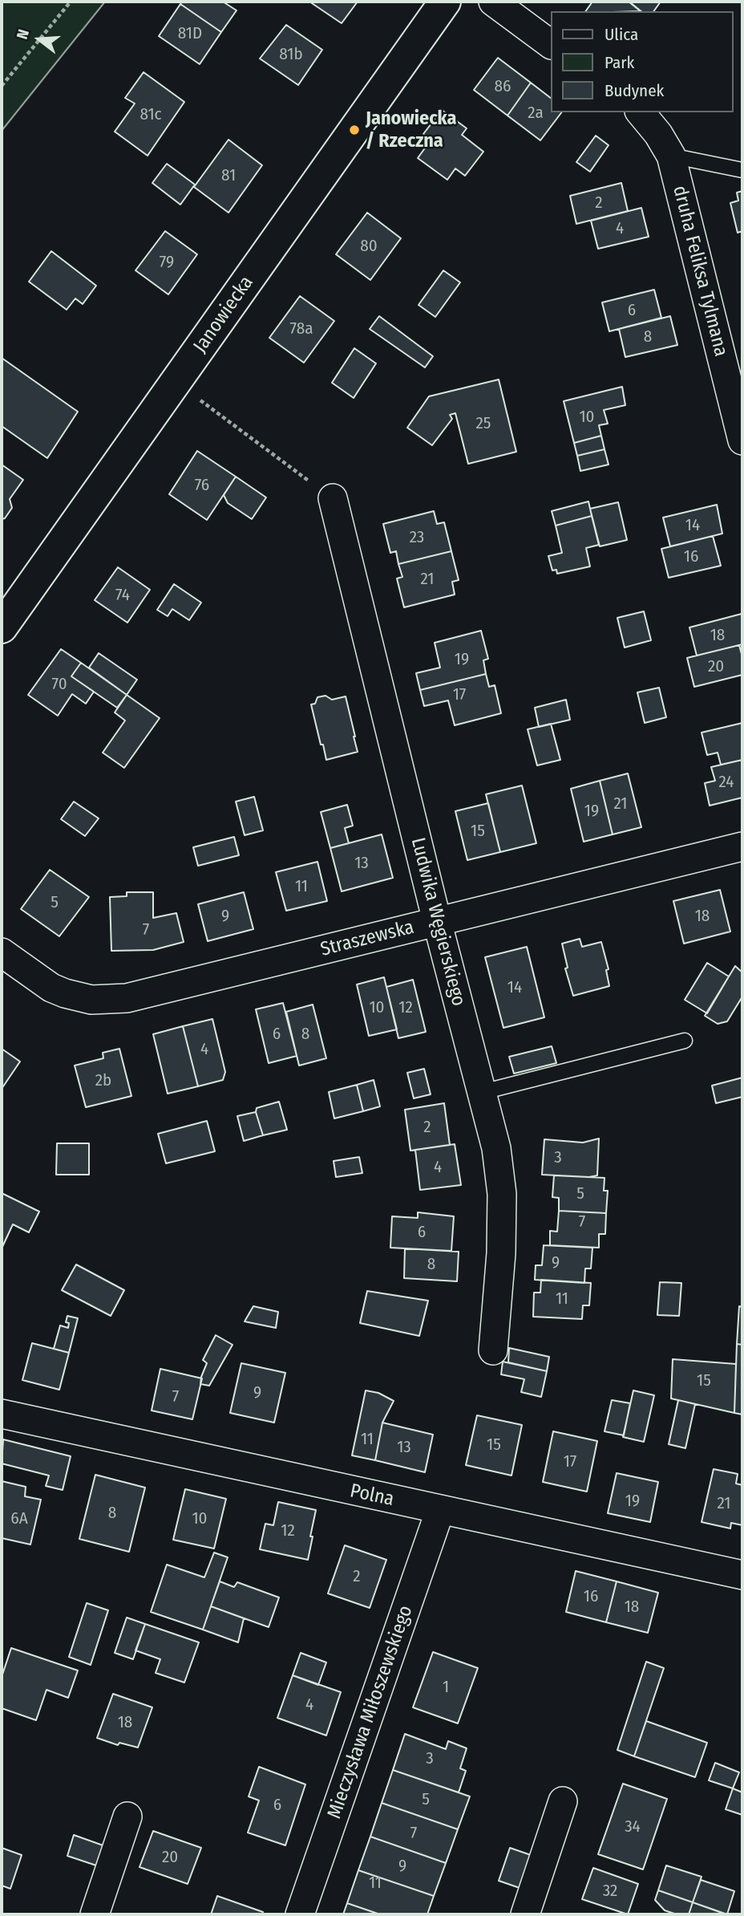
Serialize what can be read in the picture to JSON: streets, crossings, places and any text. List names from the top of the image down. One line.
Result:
{"streets":{"street":["druha Feliksa Tylmana","Janowiecka","Ludwika Węgierskiego","Straszewska","Polna","Mieczysława Miłoszewskiego"]},"crossings":[["Ludwika Węgierskiego","Straszewska"],["Polna","Mieczysława Miłoszewskiego"]],"places":["Janowiecka / Rzeczna"],"house_numbers":["81D","81b","86","2a","81c","81","2","4","80","79","6","78a","8","10","25","76","14","23","16","21","74","18","19","20","70","17","24","21","19","15","13","11","5","9","18","7","14","10","12","6","8","4","2b","2","3","4","5","7","6","9","8","11","15","9","7","11","15","13","17","19","21","8","6A","10","12","2","16","18","1","4","18","3","5","6","34","7","20","9","11","32"],"legend":["Ulica","Park","Budynek"],"north":"left"}
